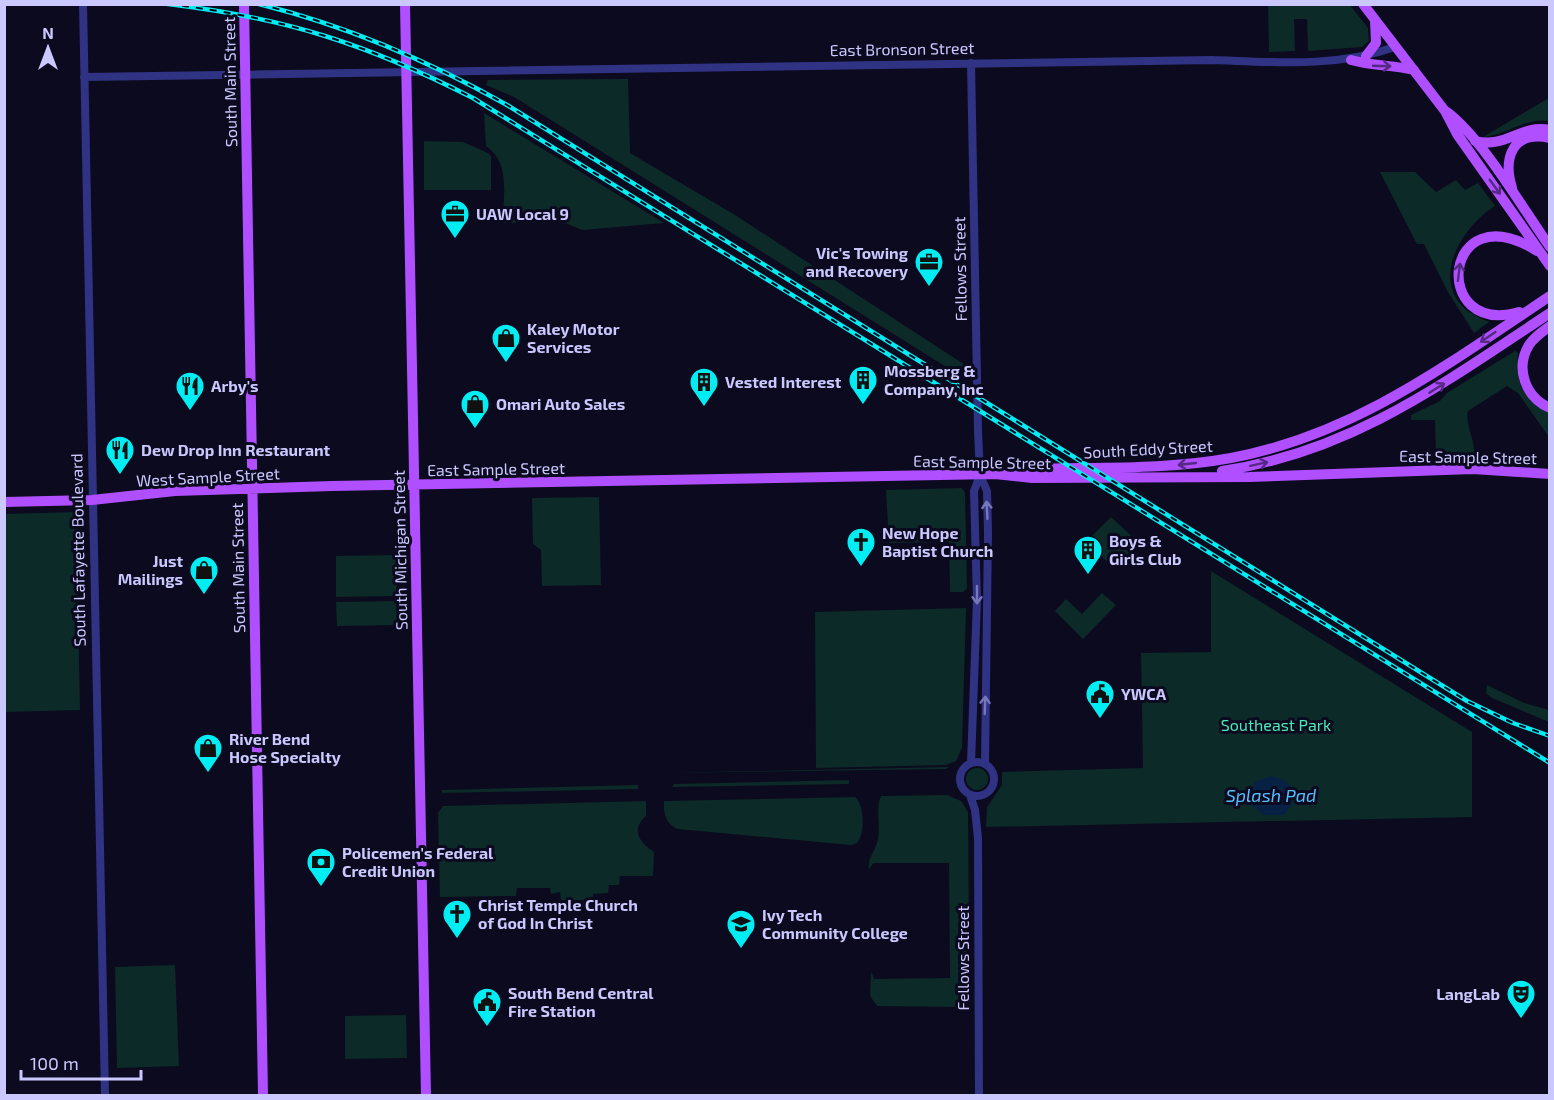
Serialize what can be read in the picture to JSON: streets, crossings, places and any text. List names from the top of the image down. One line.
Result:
{"streets":{"main road":["South Main Street","South Eddy Street","East Sample Street","West Sample Street","South Michigan Street"],"street":["East Bronson Street","Fellows Street","South Lafayette Boulevard"]},"crossings":[["East Bronson Street","South Main Street"],["East Bronson Street","Fellows Street"],["East Bronson Street","South Lafayette Boulevard"],["East Bronson Street","South Michigan Street"],["South Main Street","West Sample Street"],["Fellows Street","East Sample Street"],["South Eddy Street","East Sample Street"],["East Sample Street","West Sample Street"],["East Sample Street","South Michigan Street"],["West Sample Street","South Lafayette Boulevard"],["West Sample Street","South Michigan Street"]],"water":["Splash Pad"],"parks":["Southeast Park"],"places":{"office":["UAW Local 9","Vic's Towing and Recovery"],"shop":["Kaley Motor Services","Omari Auto Sales","Just Mailings","River Bend Hose Specialty"],"building":["Mossberg & Company, Inc","Vested Interest","Boys & Girls Club"],"restaurant":["Arby's","Dew Drop Inn Restaurant"],"church":["New Hope Baptist Church","Christ Temple Church of God In Christ"],"public building":["YWCA","South Bend Central Fire Station"],"bank":["Policemen's Federal Credit Union"],"school or university":["Ivy Tech Community College"],"theatre":["LangLab"]},"scale_bar":"100 m","north":"top"}
